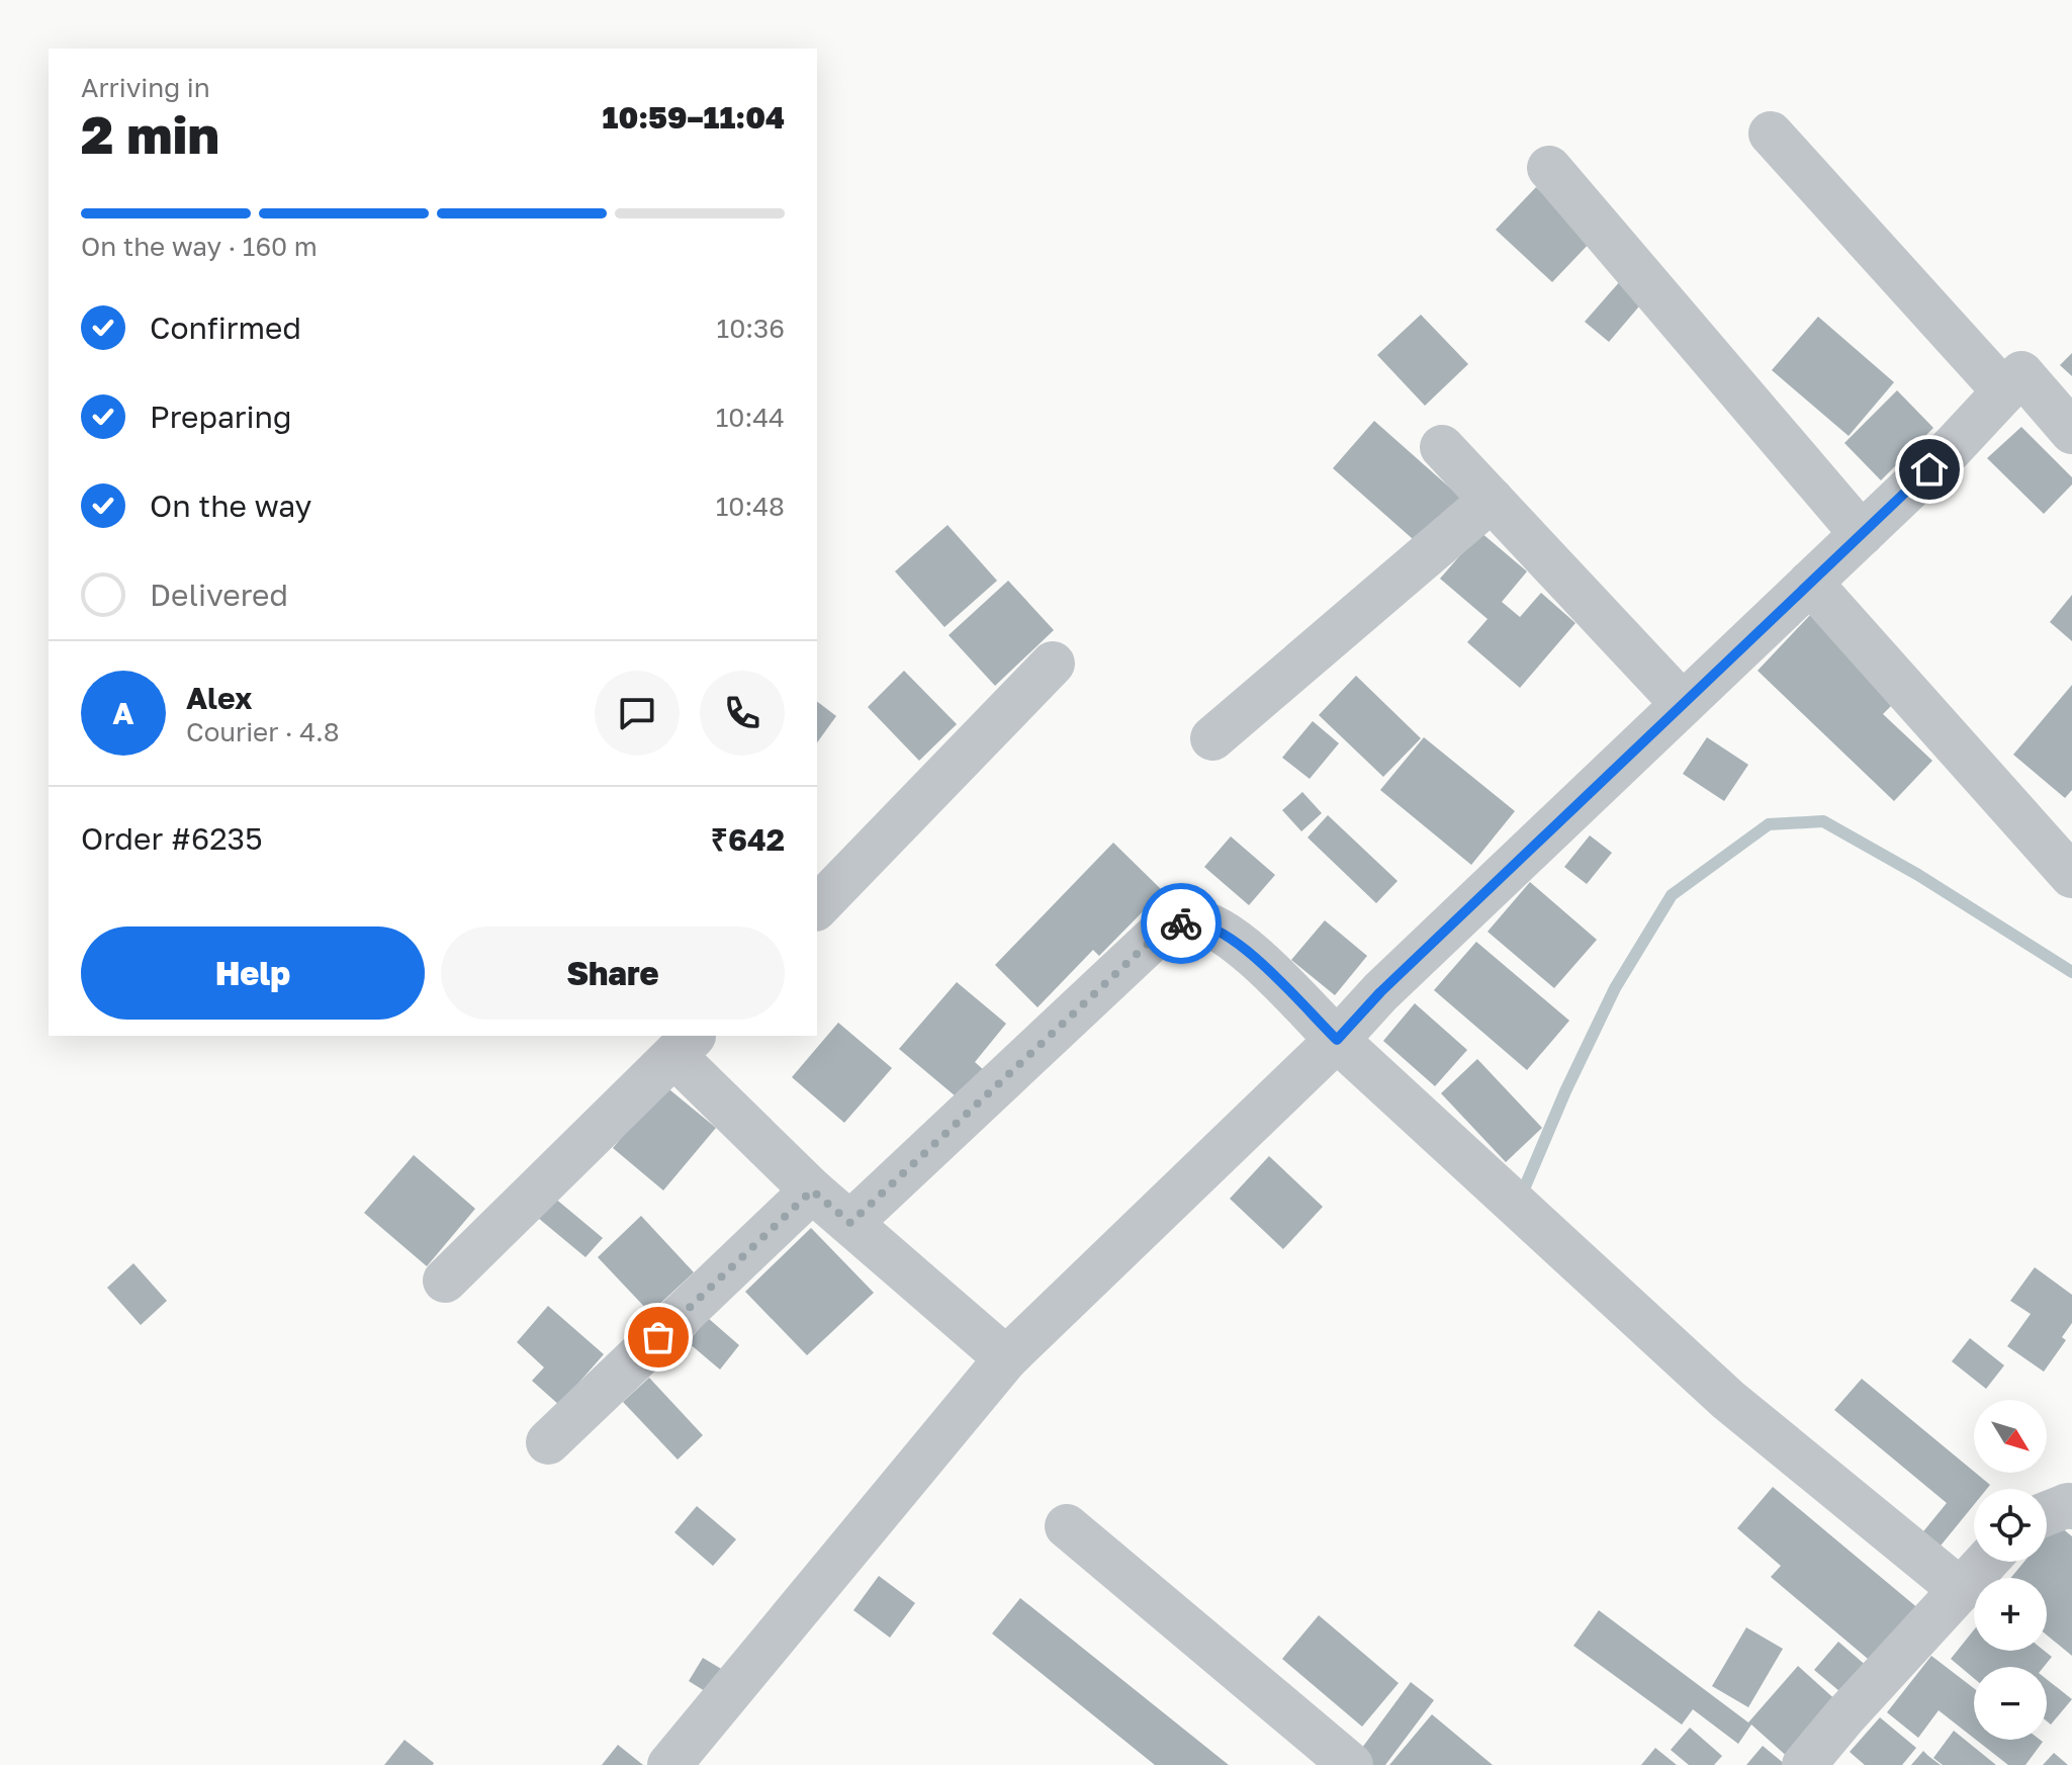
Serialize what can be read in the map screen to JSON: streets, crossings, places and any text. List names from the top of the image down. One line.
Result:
{"north":"bottom right","page":{"heading":["2 min","Arriving in","10:59–11:04"],"panel":["Alex","Courier · 4.8","Order #6235","₹642"],"bar":"On the way · 160 m","list":[["Confirmed","10:36"],["Preparing","10:44"],["On the way","10:48"],"Delivered"],"round":"A","buttons":["Help","Share"],"map_buttons":["+","−"]}}
